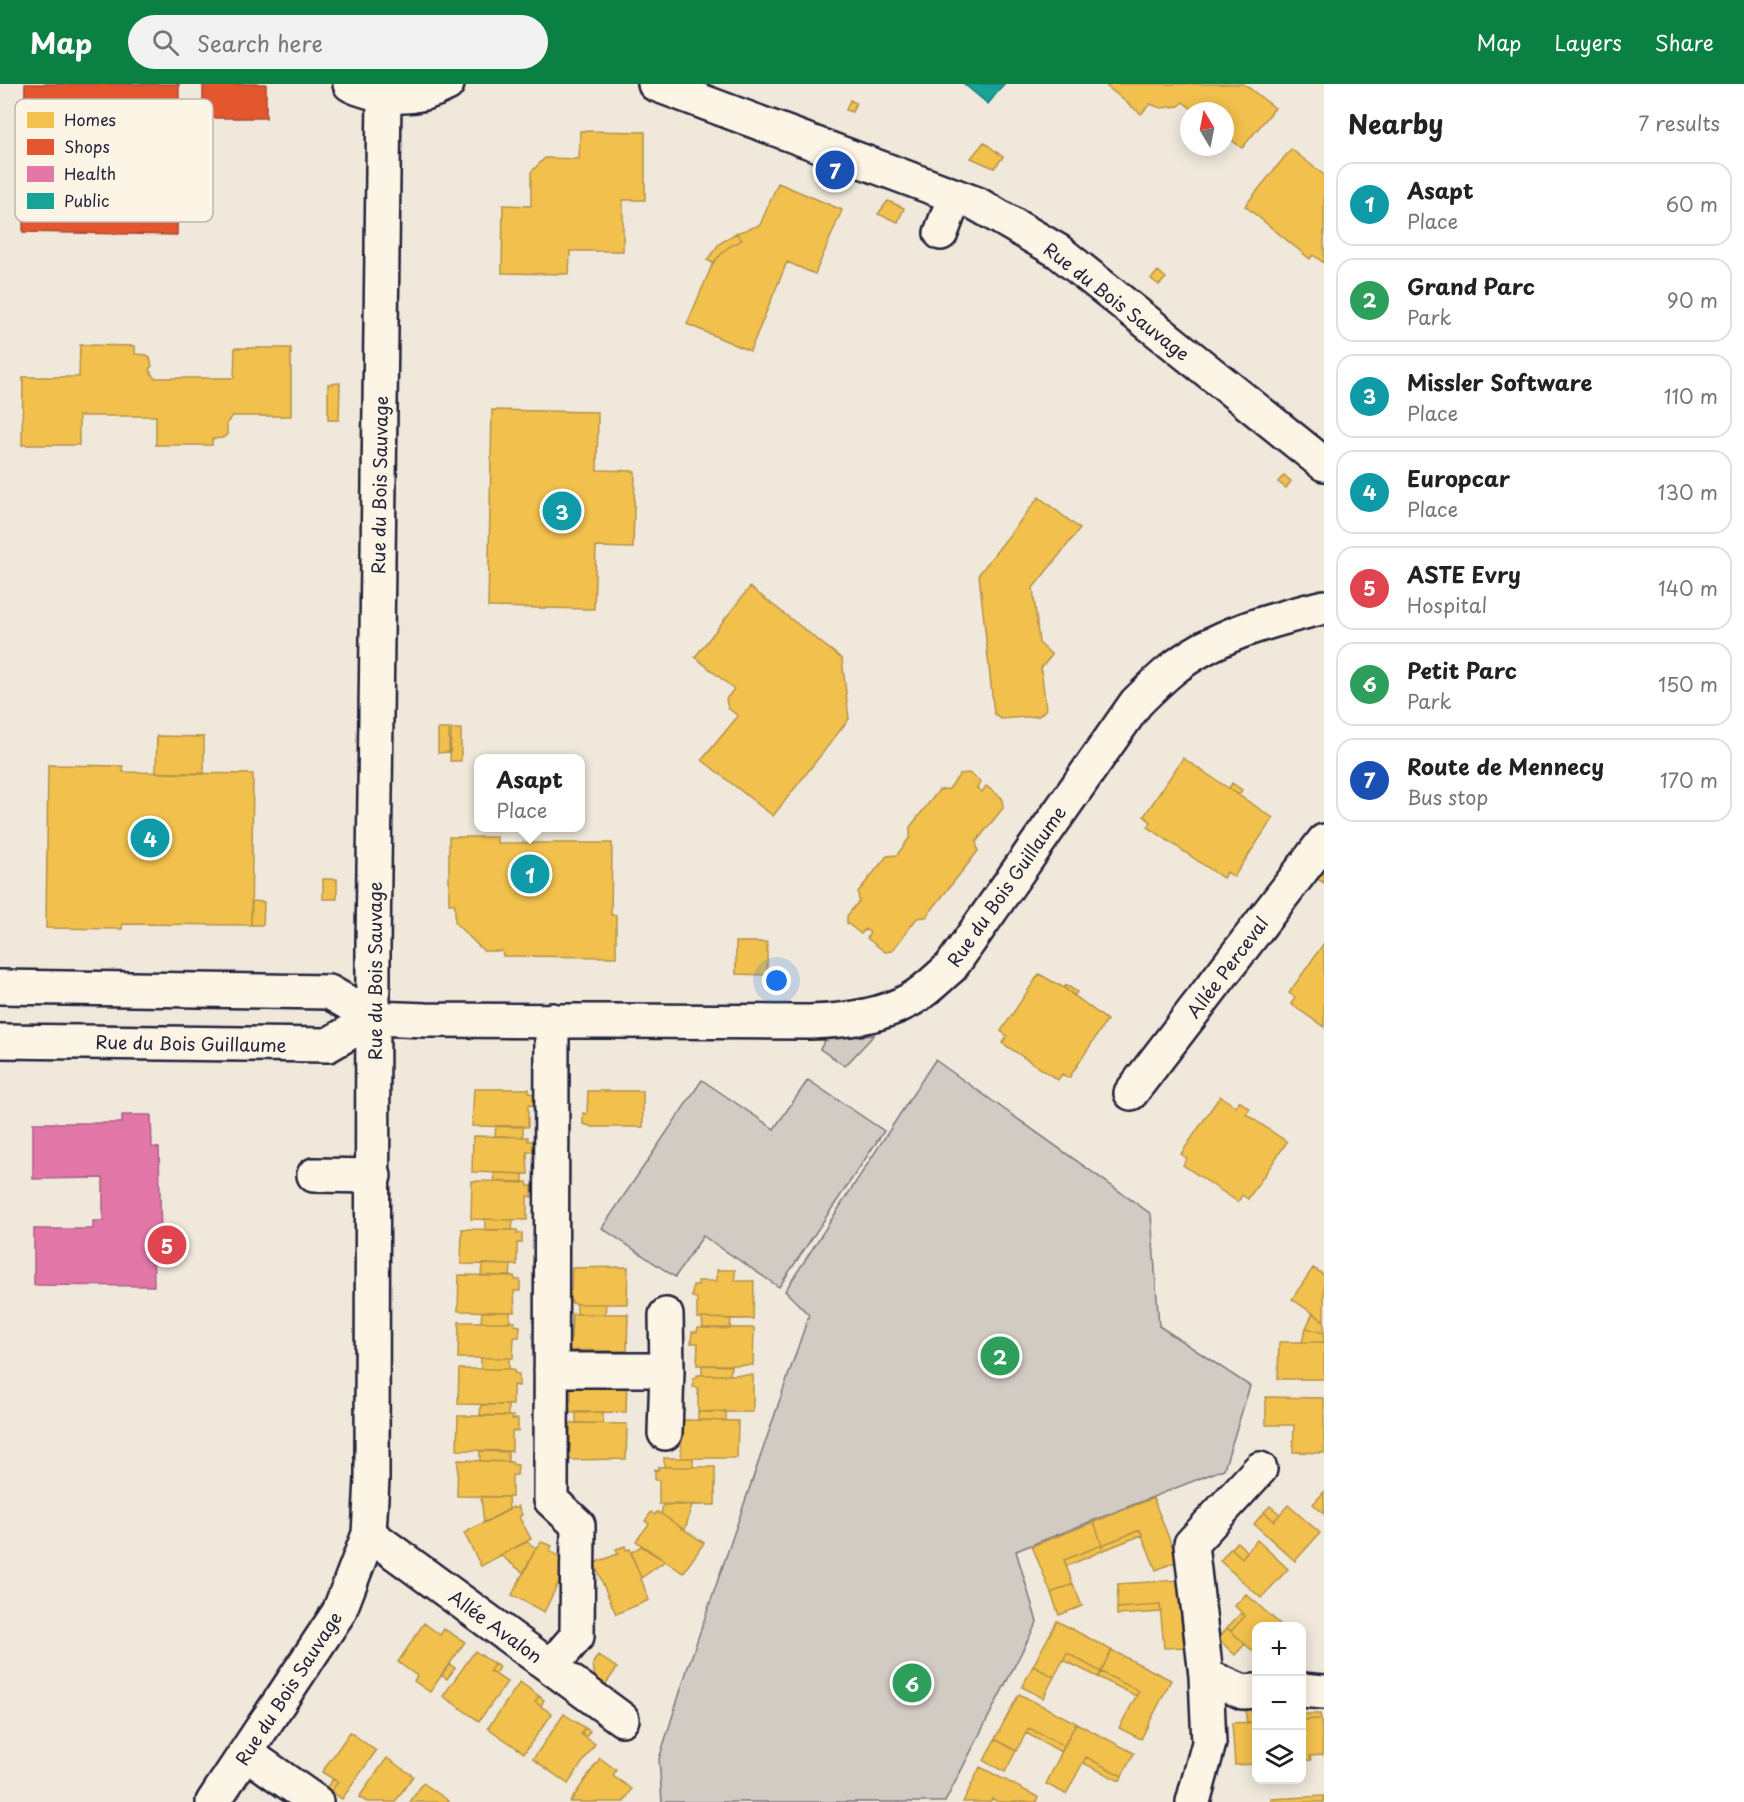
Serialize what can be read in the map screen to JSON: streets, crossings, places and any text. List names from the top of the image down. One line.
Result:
{"streets":{"street":["Rue du Bois Sauvage","Rue du Bois Guillaume","Allée Perceval","Allée Avalon"]},"crossings":[["Rue du Bois Sauvage","Rue du Bois Guillaume"],["Rue du Bois Sauvage","Allée Avalon"]],"legend":["Homes","Shops","Health","Public"],"north":"top","page":{"header":"Map","search":"Search here","nav":["Map","Layers","Share"],"heading":["Nearby","7 results"],"pins":["7","3","4","1","5","2","6"],"list":[{"mark":"1","name":"Asapt","note":"Place","value":"60 m"},{"mark":"2","name":"Grand Parc","note":"Park","value":"90 m"},{"mark":"3","name":"Missler Software","note":"Place","value":"110 m"},{"mark":"4","name":"Europcar","note":"Place","value":"130 m"},{"mark":"5","name":"ASTE Evry","note":"Hospital","value":"140 m"},{"mark":"6","name":"Petit Parc","note":"Park","value":"150 m"},{"mark":"7","name":"Route de Mennecy","note":"Bus stop","value":"170 m"}],"popup":["Asapt","Place"],"map_buttons":["+","−"]}}
